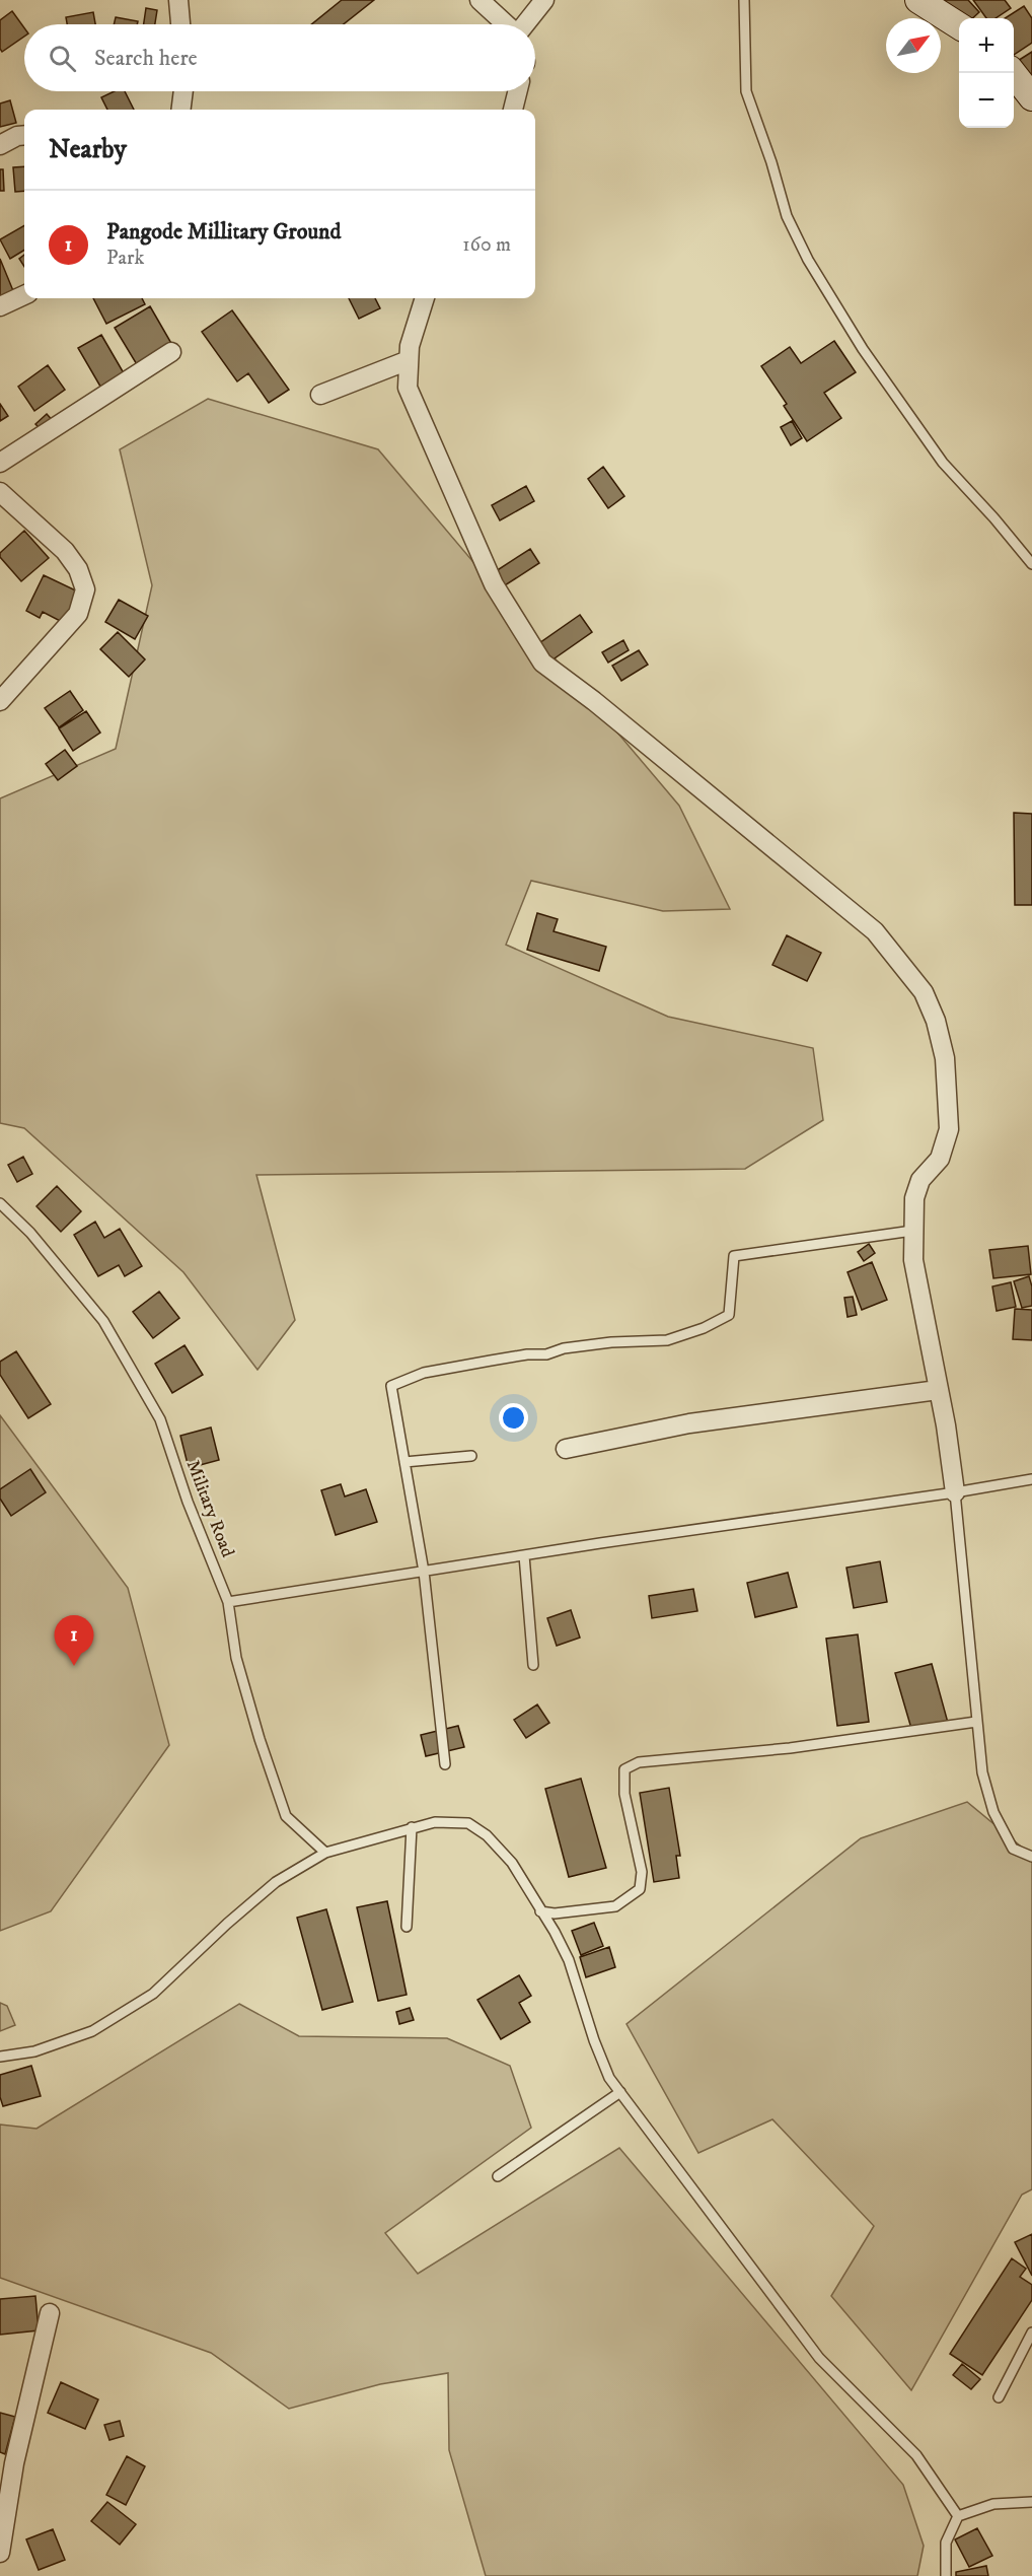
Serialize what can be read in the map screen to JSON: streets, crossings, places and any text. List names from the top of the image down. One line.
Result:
{"streets":{"lane":["Military Road"]},"north":"top right","page":{"map_buttons":["+","−"],"search":"Search here","heading":"Nearby","list":[{"mark":"1","name":"Pangode Millitary Ground","note":"Park","value":"160 m"}],"pins":"1"}}
